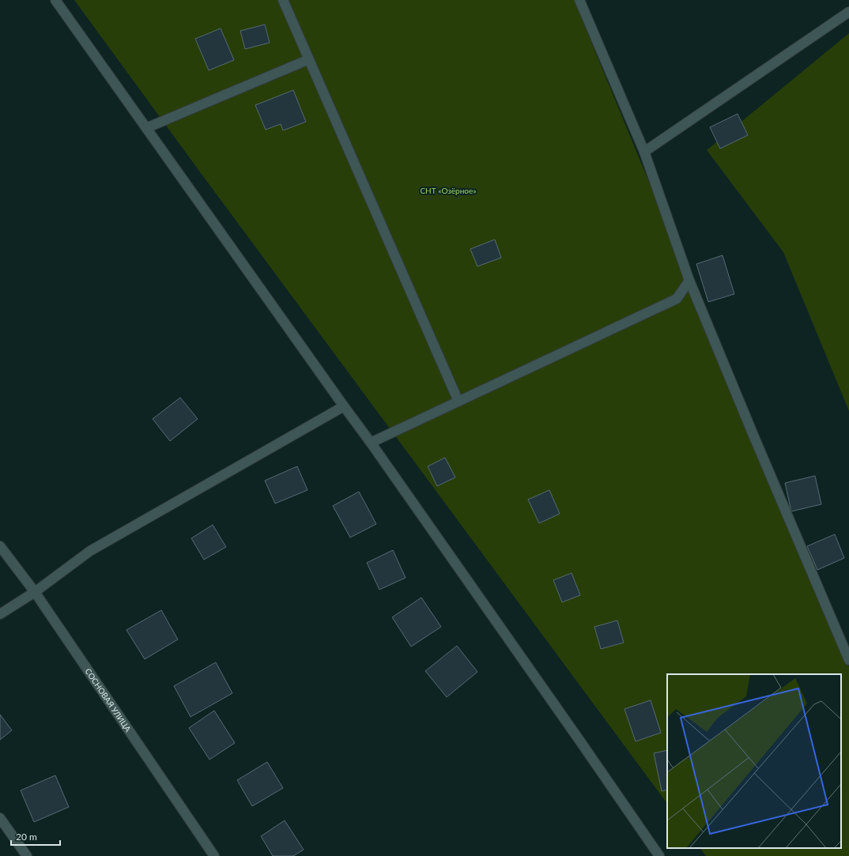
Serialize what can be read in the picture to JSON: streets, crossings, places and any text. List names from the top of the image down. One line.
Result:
{"streets":{"street":["СОСНОВАЯ УЛИЦА"]},"parks":["СНТ «Озёрное»"],"scale_bar":"20 m"}
